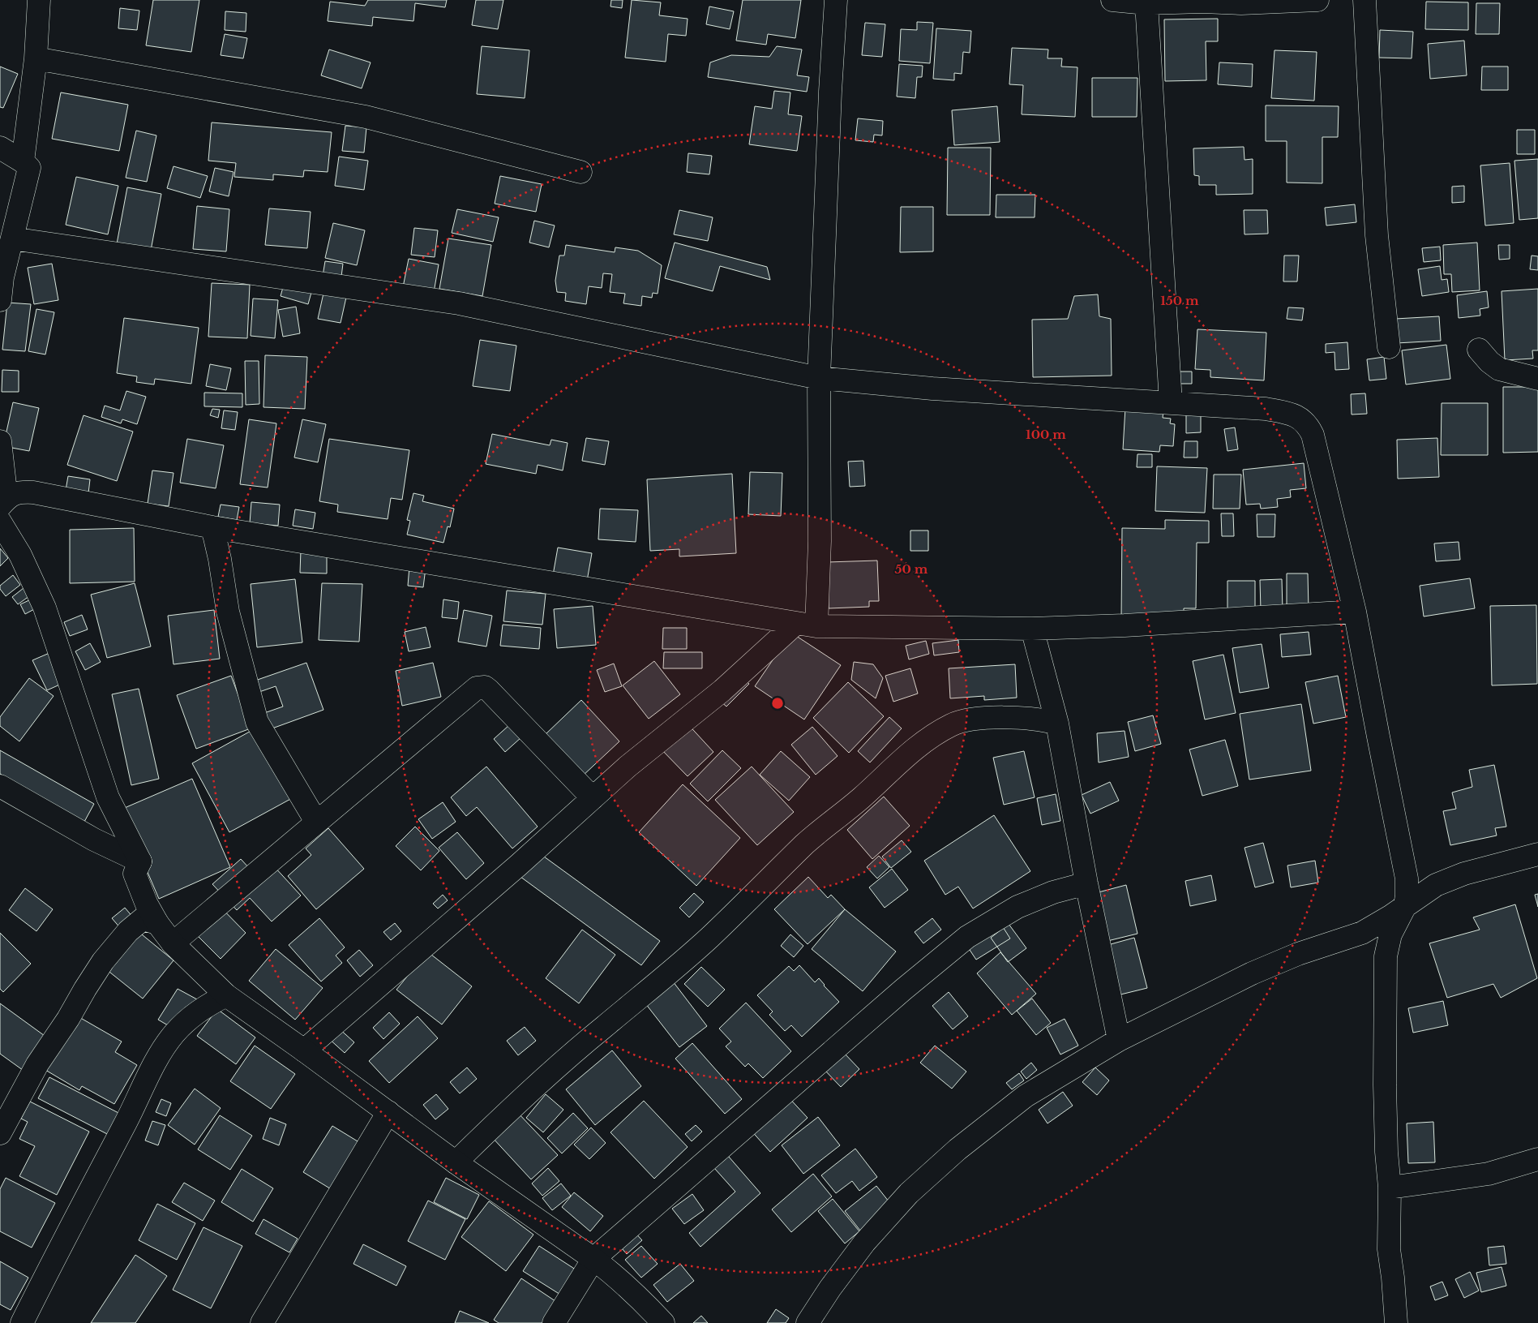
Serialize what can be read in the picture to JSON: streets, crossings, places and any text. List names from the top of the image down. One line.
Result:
{"rings":["150 m","100 m","50 m"]}
